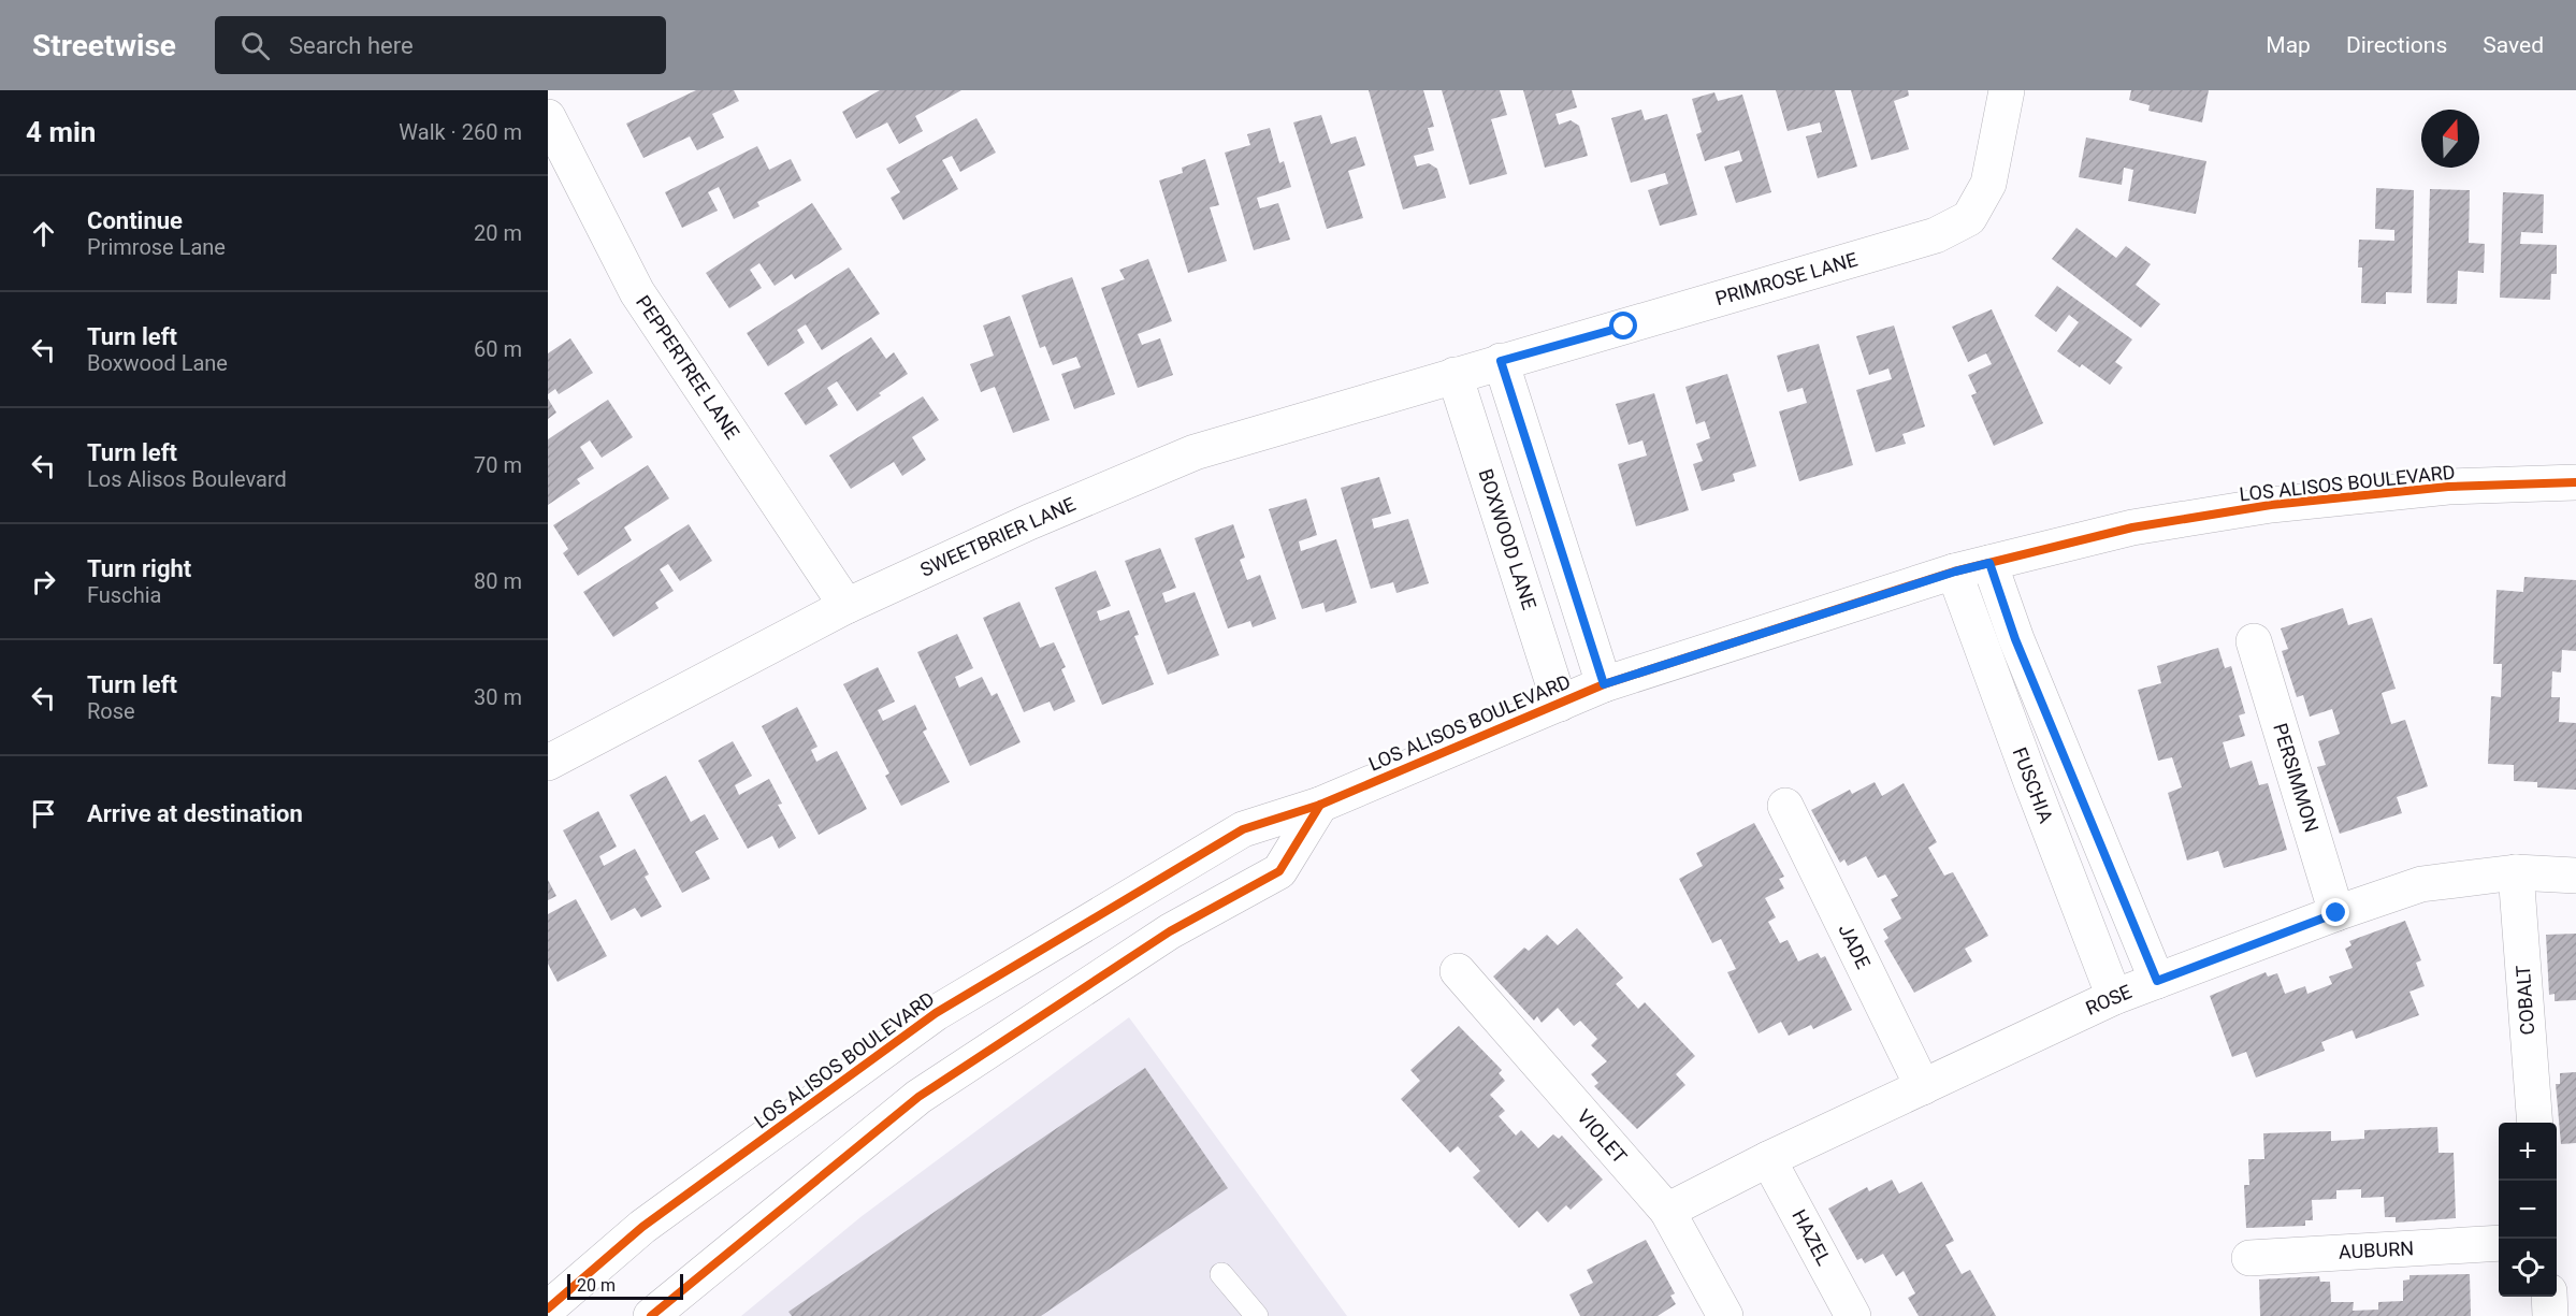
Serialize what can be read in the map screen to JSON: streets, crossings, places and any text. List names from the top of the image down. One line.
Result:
{"streets":{"street":["PRIMROSE LANE","PEPPERTREE LANE","LOS ALISOS BOULEVARD","SWEETBRIER LANE","BOXWOOD LANE","PERSIMMON","FUSCHIA","JADE","ROSE","COBALT","VIOLET","HAZEL","AUBURN"]},"crossings":[["PRIMROSE LANE","SWEETBRIER LANE"],["PRIMROSE LANE","BOXWOOD LANE"],["PEPPERTREE LANE","SWEETBRIER LANE"],["LOS ALISOS BOULEVARD","BOXWOOD LANE"],["LOS ALISOS BOULEVARD","FUSCHIA"],["SWEETBRIER LANE","BOXWOOD LANE"],["PERSIMMON","ROSE"],["FUSCHIA","ROSE"],["JADE","ROSE"],["ROSE","COBALT"],["ROSE","VIOLET"],["ROSE","HAZEL"]],"scale_bar":"20 m","north":"top","page":{"header":"Streetwise","search":"Search here","nav":["Map","Directions","Saved"],"heading":["4 min","Walk · 260 m"],"list":[["Continue","Primrose Lane","20 m"],["Turn left","Boxwood Lane","60 m"],["Turn left","Los Alisos Boulevard","70 m"],["Turn right","Fuschia","80 m"],["Turn left","Rose","30 m"],"Arrive at destination"],"map_buttons":["+","−"],"scale":"20 m"}}
